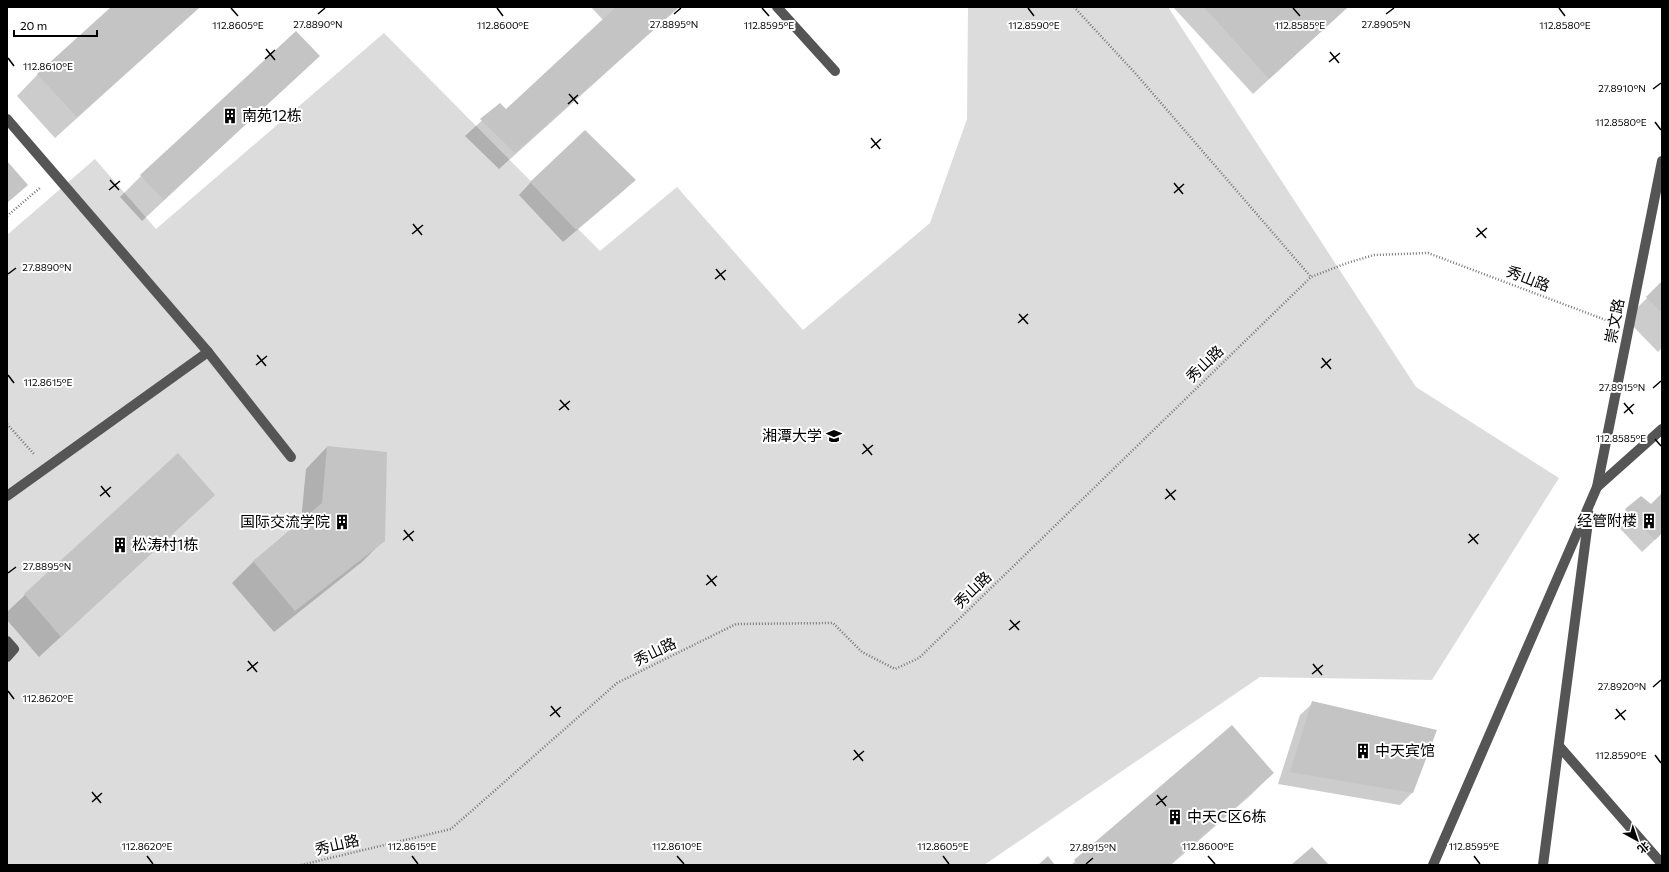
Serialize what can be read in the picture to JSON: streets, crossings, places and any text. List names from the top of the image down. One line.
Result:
{"streets":{"street":["崇文路"],"path":["秀山路"]},"crossings":[["秀山路","崇文路"]],"places":{"building":["南苑12栋","经管附楼","国际交流学院","松涛村1栋","中天宾馆","中天C区6栋"],"school or university":["湘潭大学"]},"scale_bar":"20 m","north":"bottom right","coordinates":["27.8890°N","27.8895°N","27.8905°N","112.8600°E","112.8605°E","112.8595°E","112.8590°E","112.8585°E","112.8580°E","112.8610°E","27.8910°N","112.8615°E","27.8915°N","27.8920°N","112.8620°E"]}
